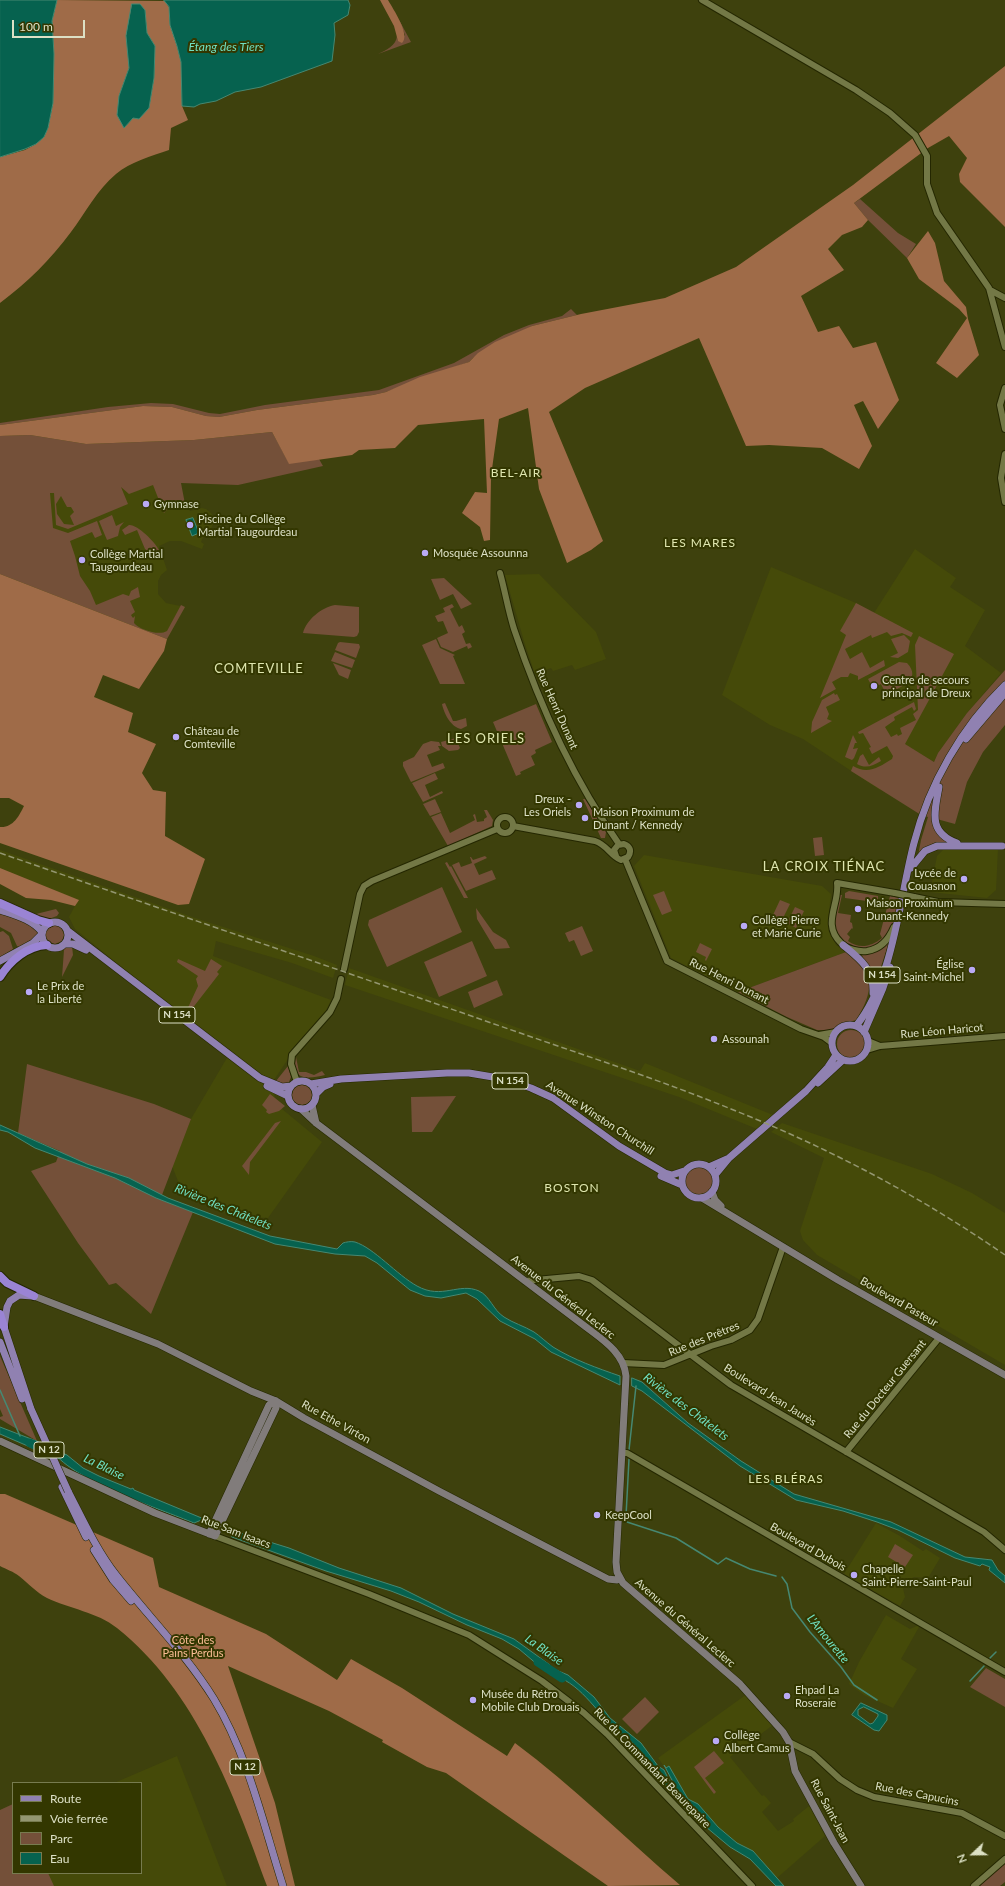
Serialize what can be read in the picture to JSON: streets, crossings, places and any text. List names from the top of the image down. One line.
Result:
{"streets":{"highway":["N 12"],"main road":["N 154","Avenue Winston Churchill","Avenue du Général Leclerc","Boulevard Pasteur","Rue Ethe Virton","Rue Sam Isaacs","Rue Saint-Jean"],"street":["Rue Henri Dunant","Rue Léon Haricot","Rue des Prêtres","Rue du Docteur Guersant","Boulevard Jean Jaurès","Boulevard Dubois","Rue du Commandant Beaurepaire","Rue des Capucins"]},"crossings":[["Rue Henri Dunant","N 154"],["Rue Henri Dunant","Rue Léon Haricot"],["N 154","Rue Léon Haricot"],["N 154","Avenue Winston Churchill"],["N 154","Avenue du Général Leclerc"],["Avenue Winston Churchill","Avenue du Général Leclerc"],["Avenue du Général Leclerc","Rue des Prêtres"],["Avenue du Général Leclerc","Boulevard Jean Jaurès"],["Avenue du Général Leclerc","Rue Ethe Virton"],["Avenue du Général Leclerc","Boulevard Dubois"],["Avenue du Général Leclerc","Rue des Capucins"],["Avenue du Général Leclerc","Rue Saint-Jean"],["Boulevard Pasteur","Rue des Prêtres"],["Boulevard Pasteur","Rue du Docteur Guersant"],["Rue des Prêtres","Boulevard Jean Jaurès"],["Rue du Docteur Guersant","Boulevard Jean Jaurès"],["Rue Sam Isaacs","Rue du Commandant Beaurepaire"],["Rue des Capucins","Rue Saint-Jean"]],"districts":["BEL-AIR","LES MARES","COMTEVILLE","LES ORIELS","LA CROIX TIÉNAC","BOSTON","LES BLÉRAS"],"water":["Étang des Tiers","Rivière des Châtelets","La Blaise","L'Amourette"],"parks":["Côte des Pains Perdus"],"places":["Gymnase","Piscine du Collège Martial Taugourdeau","Mosquée Assounna","Collège Martial Taugourdeau","Centre de secours principal de Dreux","Château de Comteville","Dreux - Les Oriels","Maison Proximum de Dunant / Kennedy","Lycée de Couasnon","Maison Proximum Dunant-Kennedy","Collège Pierre et Marie Curie","Église Saint-Michel","Le Prix de la Liberté","Assounah","KeepCool","Chapelle Saint-Pierre-Saint-Paul","Ehpad La Roseraie","Musée du Rétro Mobile Club Drouais","Collège Albert Camus"],"legend":["Route","Voie ferrée","Parc","Eau"],"scale_bar":"100 m","north":"left"}
